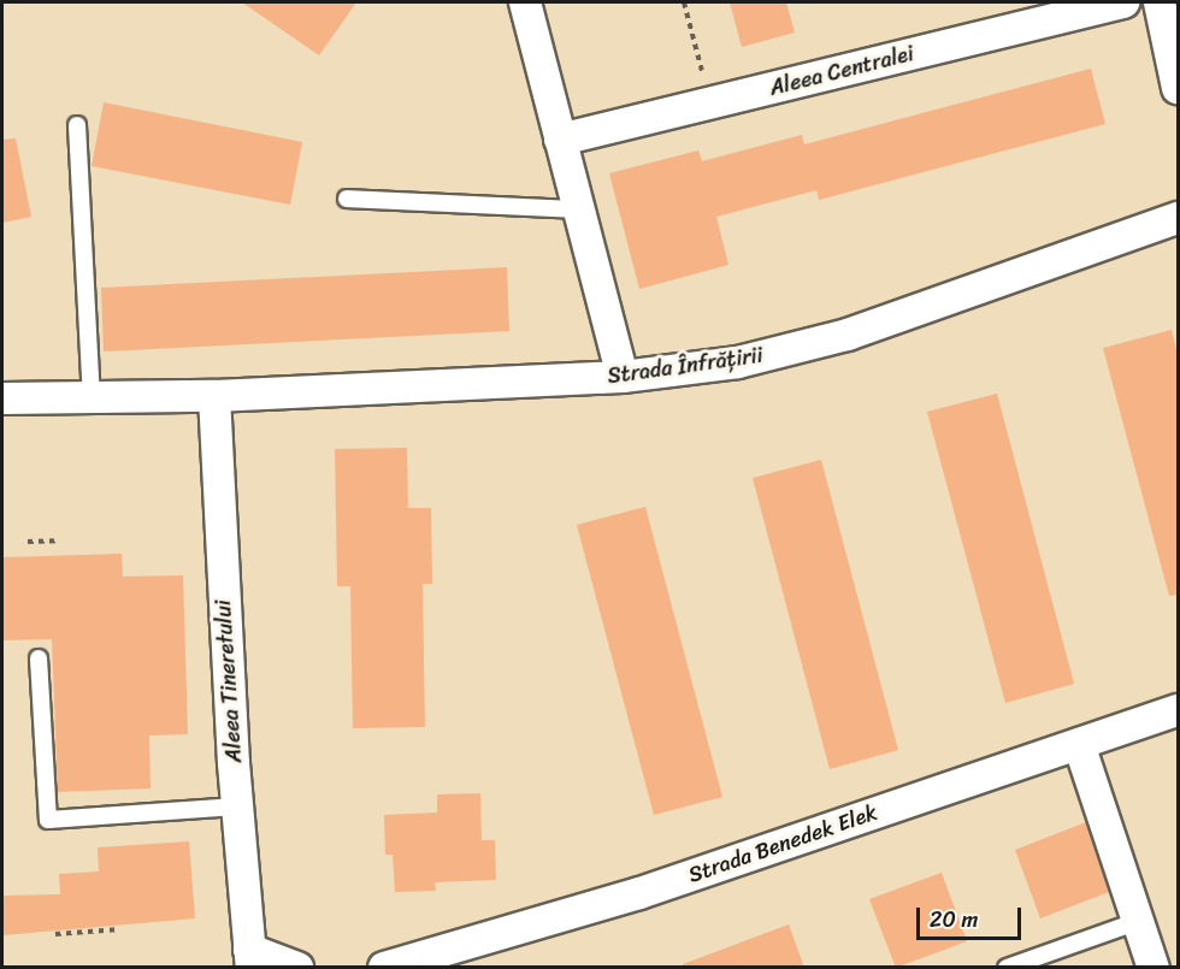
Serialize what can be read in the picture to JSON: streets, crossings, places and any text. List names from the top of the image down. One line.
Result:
{"streets":{"street":["Aleea Centralei","Strada Înfrățirii","Aleea Tineretului","Strada Benedek Elek"]},"crossings":[["Strada Înfrățirii","Aleea Tineretului"]],"scale_bar":"20 m"}
